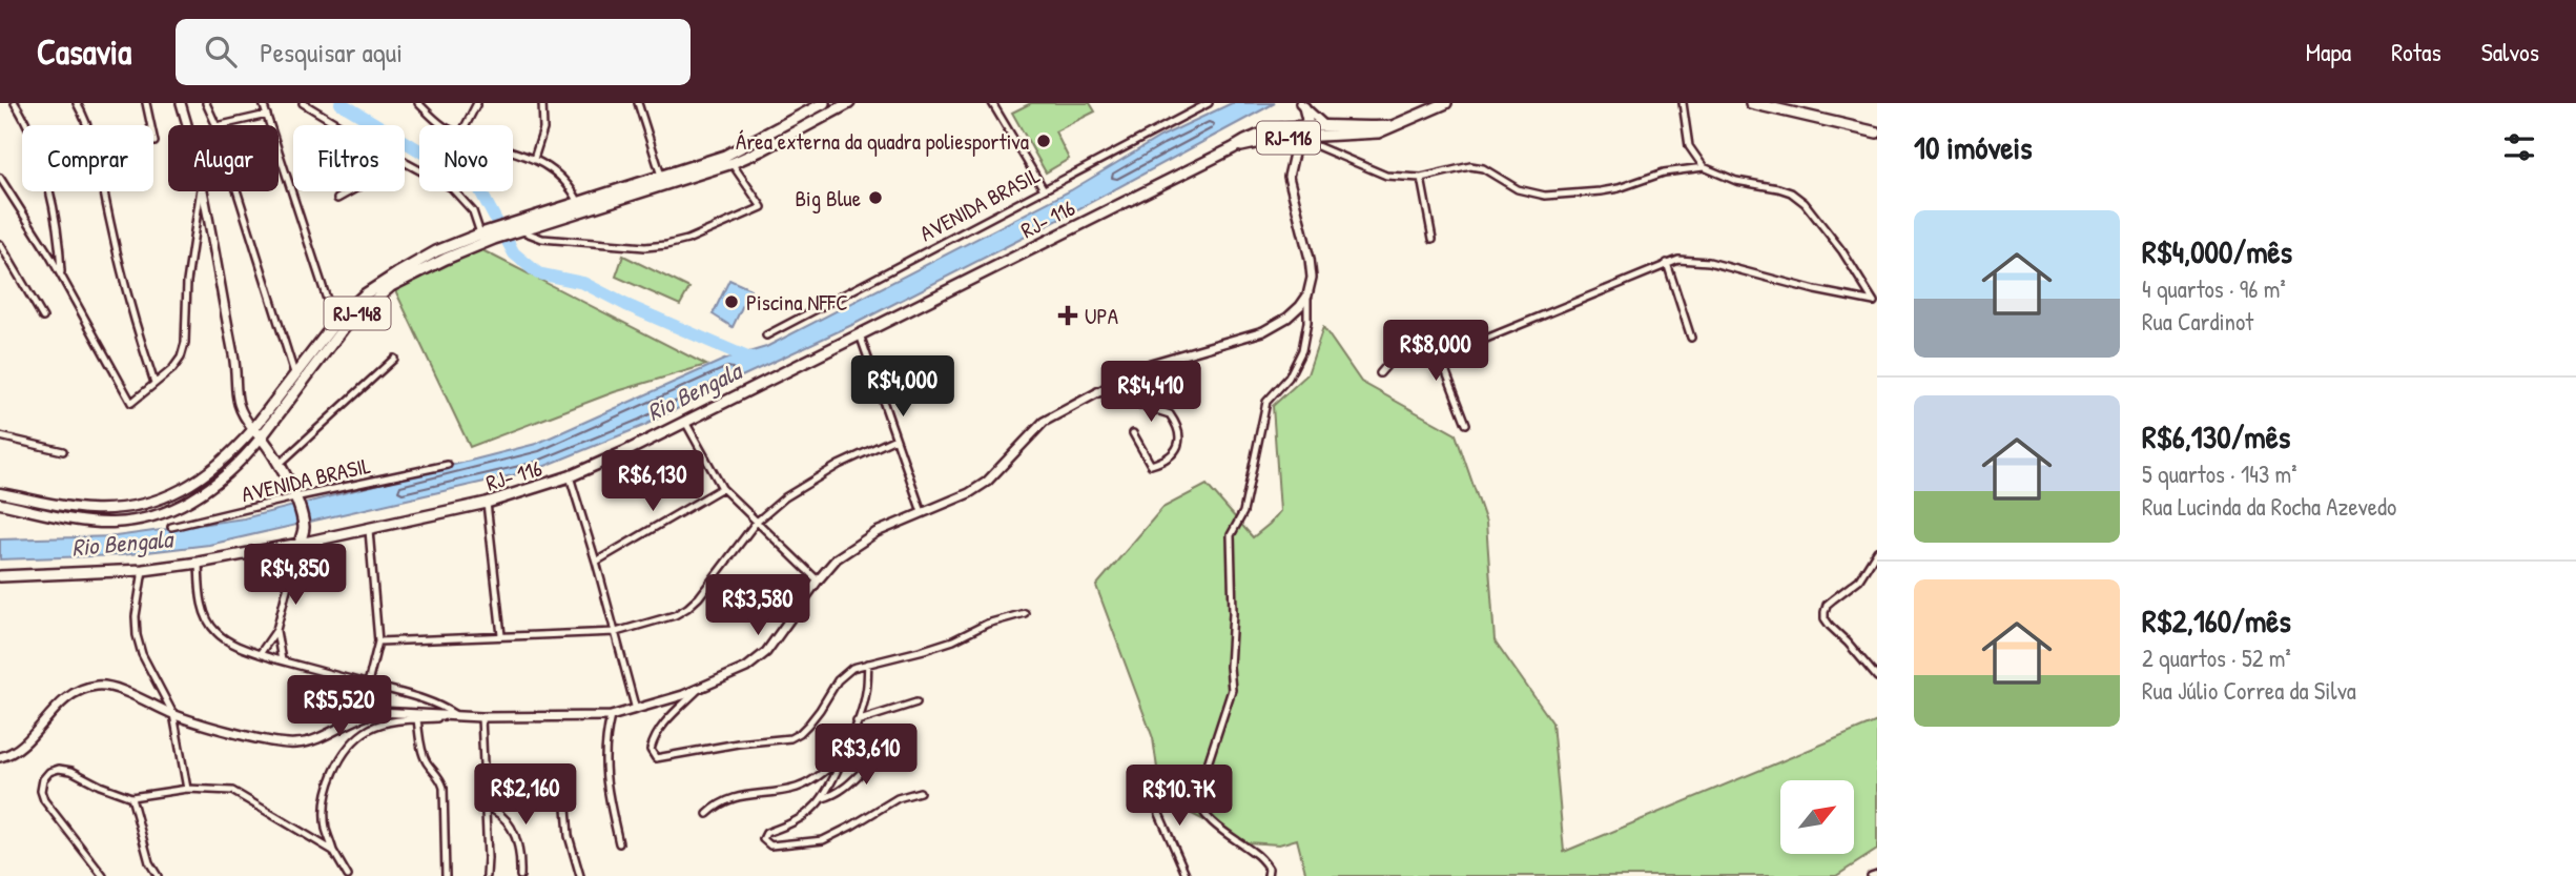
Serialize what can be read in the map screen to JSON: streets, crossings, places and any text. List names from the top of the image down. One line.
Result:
{"streets":{"main road":["RJ-116","RJ- 116","RJ-148"],"street":["AVENIDA BRASIL"]},"crossings":[["RJ-116","RJ- 116"]],"water":["Rio Bengala"],"places":{"other":["Área externa da quadra poliesportiva","Big Blue","Piscina NFFC"],"health":["UPA"]},"north":"top right","page":{"header":"Casavia","search":"Pesquisar aqui","nav":["Mapa","Rotas","Salvos"],"heading":"10 imóveis","chip":["Comprar","Alugar","Filtros","Novo"],"list":[{"name":"R$4,000/mês","note":"4 quartos · 96 m² · Rua Cardinot"},{"name":"R$6,130/mês","note":"5 quartos · 143 m² · Rua Lucinda da Rocha Azevedo"},{"name":"R$2,160/mês","note":"2 quartos · 52 m² · Rua Júlio Correa da Silva"}],"price":["R$8,000","R$4,000","R$4,410","R$6,130","R$4,850","R$3,580","R$5,520","R$3,610","R$2,160","R$10.7K"]}}
